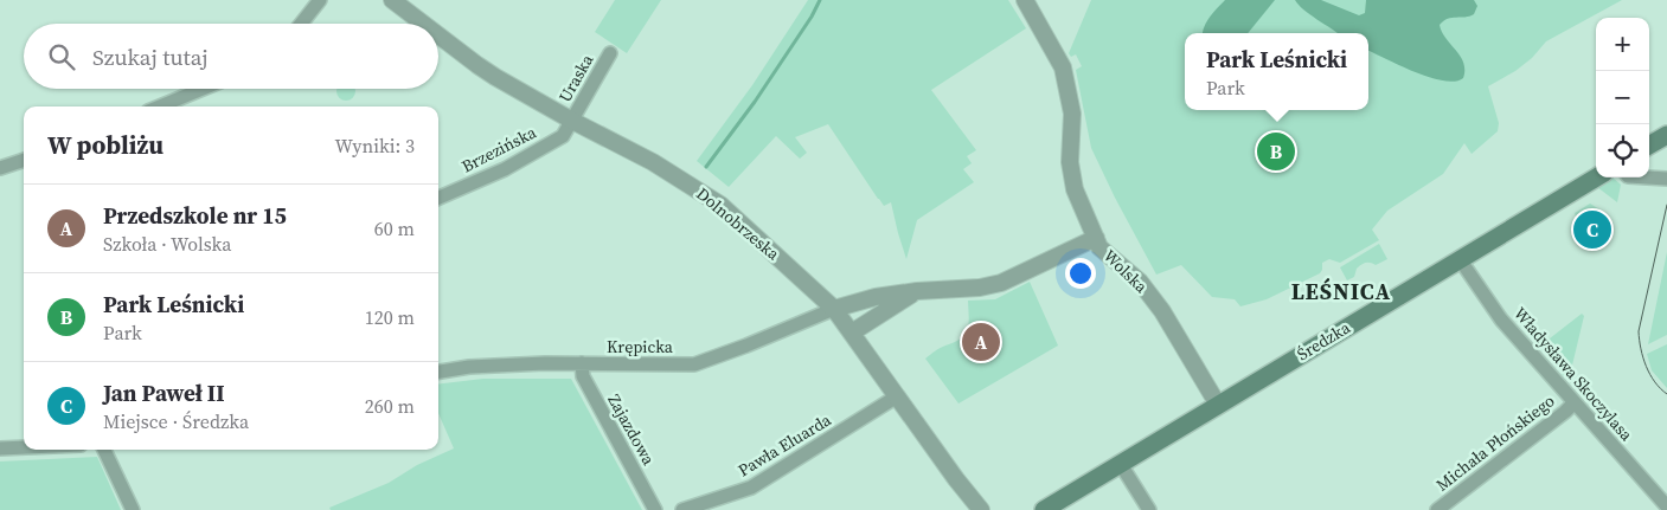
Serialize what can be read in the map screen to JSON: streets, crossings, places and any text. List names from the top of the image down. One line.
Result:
{"streets":{"main road":["Średzka"],"street":["Uraska","Brzezińska","Dolnobrzeska","Wolska","Krępicka","Władysława Skoczylasa","Zajazdowa","Michała Płońskiego","Pawła Eluarda"]},"crossings":[["Uraska","Brzezińska"],["Uraska","Dolnobrzeska"],["Brzezińska","Dolnobrzeska"],["Dolnobrzeska","Wolska"],["Dolnobrzeska","Krępicka"],["Dolnobrzeska","Pawła Eluarda"],["Wolska","Średzka"],["Wolska","Krępicka"],["Średzka","Władysława Skoczylasa"],["Krępicka","Zajazdowa"],["Władysława Skoczylasa","Michała Płońskiego"]],"districts":["LEŚNICA"],"page":{"map_buttons":["+","−"],"search":"Szukaj tutaj","popup":["Park Leśnicki","Park"],"heading":["W pobliżu","Wyniki: 3"],"pins":["B","C","A"],"list":[{"mark":"A","name":"Przedszkole nr 15","note":"Szkoła · Wolska","value":"60 m"},{"mark":"B","name":"Park Leśnicki","note":"Park","value":"120 m"},{"mark":"C","name":"Jan Paweł II","note":"Miejsce · Średzka","value":"260 m"}]}}
